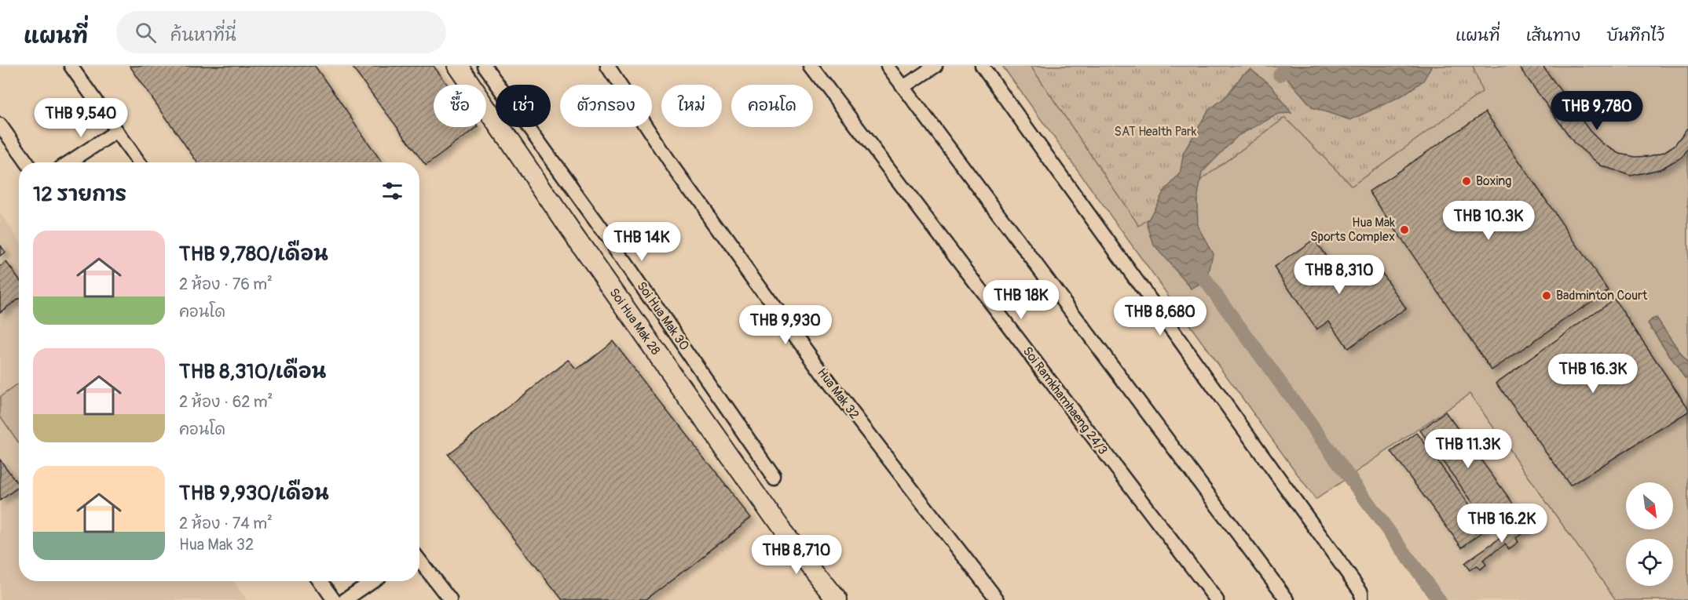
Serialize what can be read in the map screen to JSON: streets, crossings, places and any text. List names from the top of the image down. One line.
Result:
{"streets":{"street":["Soi Hua Mak 30","Soi Hua Mak 28","Hua Mak 32","Soi Ramkhamhaeng 24/3"]},"parks":["SAT Health Park"],"places":["Boxing","Hua Mak Sports Complex","Badminton Court"],"north":"bottom right","page":{"header":"แผนที่","search":"ค้นหาที่นี่","nav":["แผนที่","เส้นทาง","บันทึกไว้"],"chip":["ซื้อ","เช่า","ตัวกรอง","ใหม่","คอนโด"],"price":["THB 9,780","THB 9,540","THB 10.3K","THB 14K","THB 8,310","THB 18K","THB 8,680","THB 9,930","THB 16.3K","THB 11.3K","THB 16.2K","THB 8,710"],"heading":"12 รายการ","list":[{"name":"THB 9,780/เดือน","note":"2 ห้อง · 76 m² · คอนโด"},{"name":"THB 8,310/เดือน","note":"2 ห้อง · 62 m² · คอนโด"},{"name":"THB 9,930/เดือน","note":"2 ห้อง · 74 m² · Hua Mak 32"}]}}
